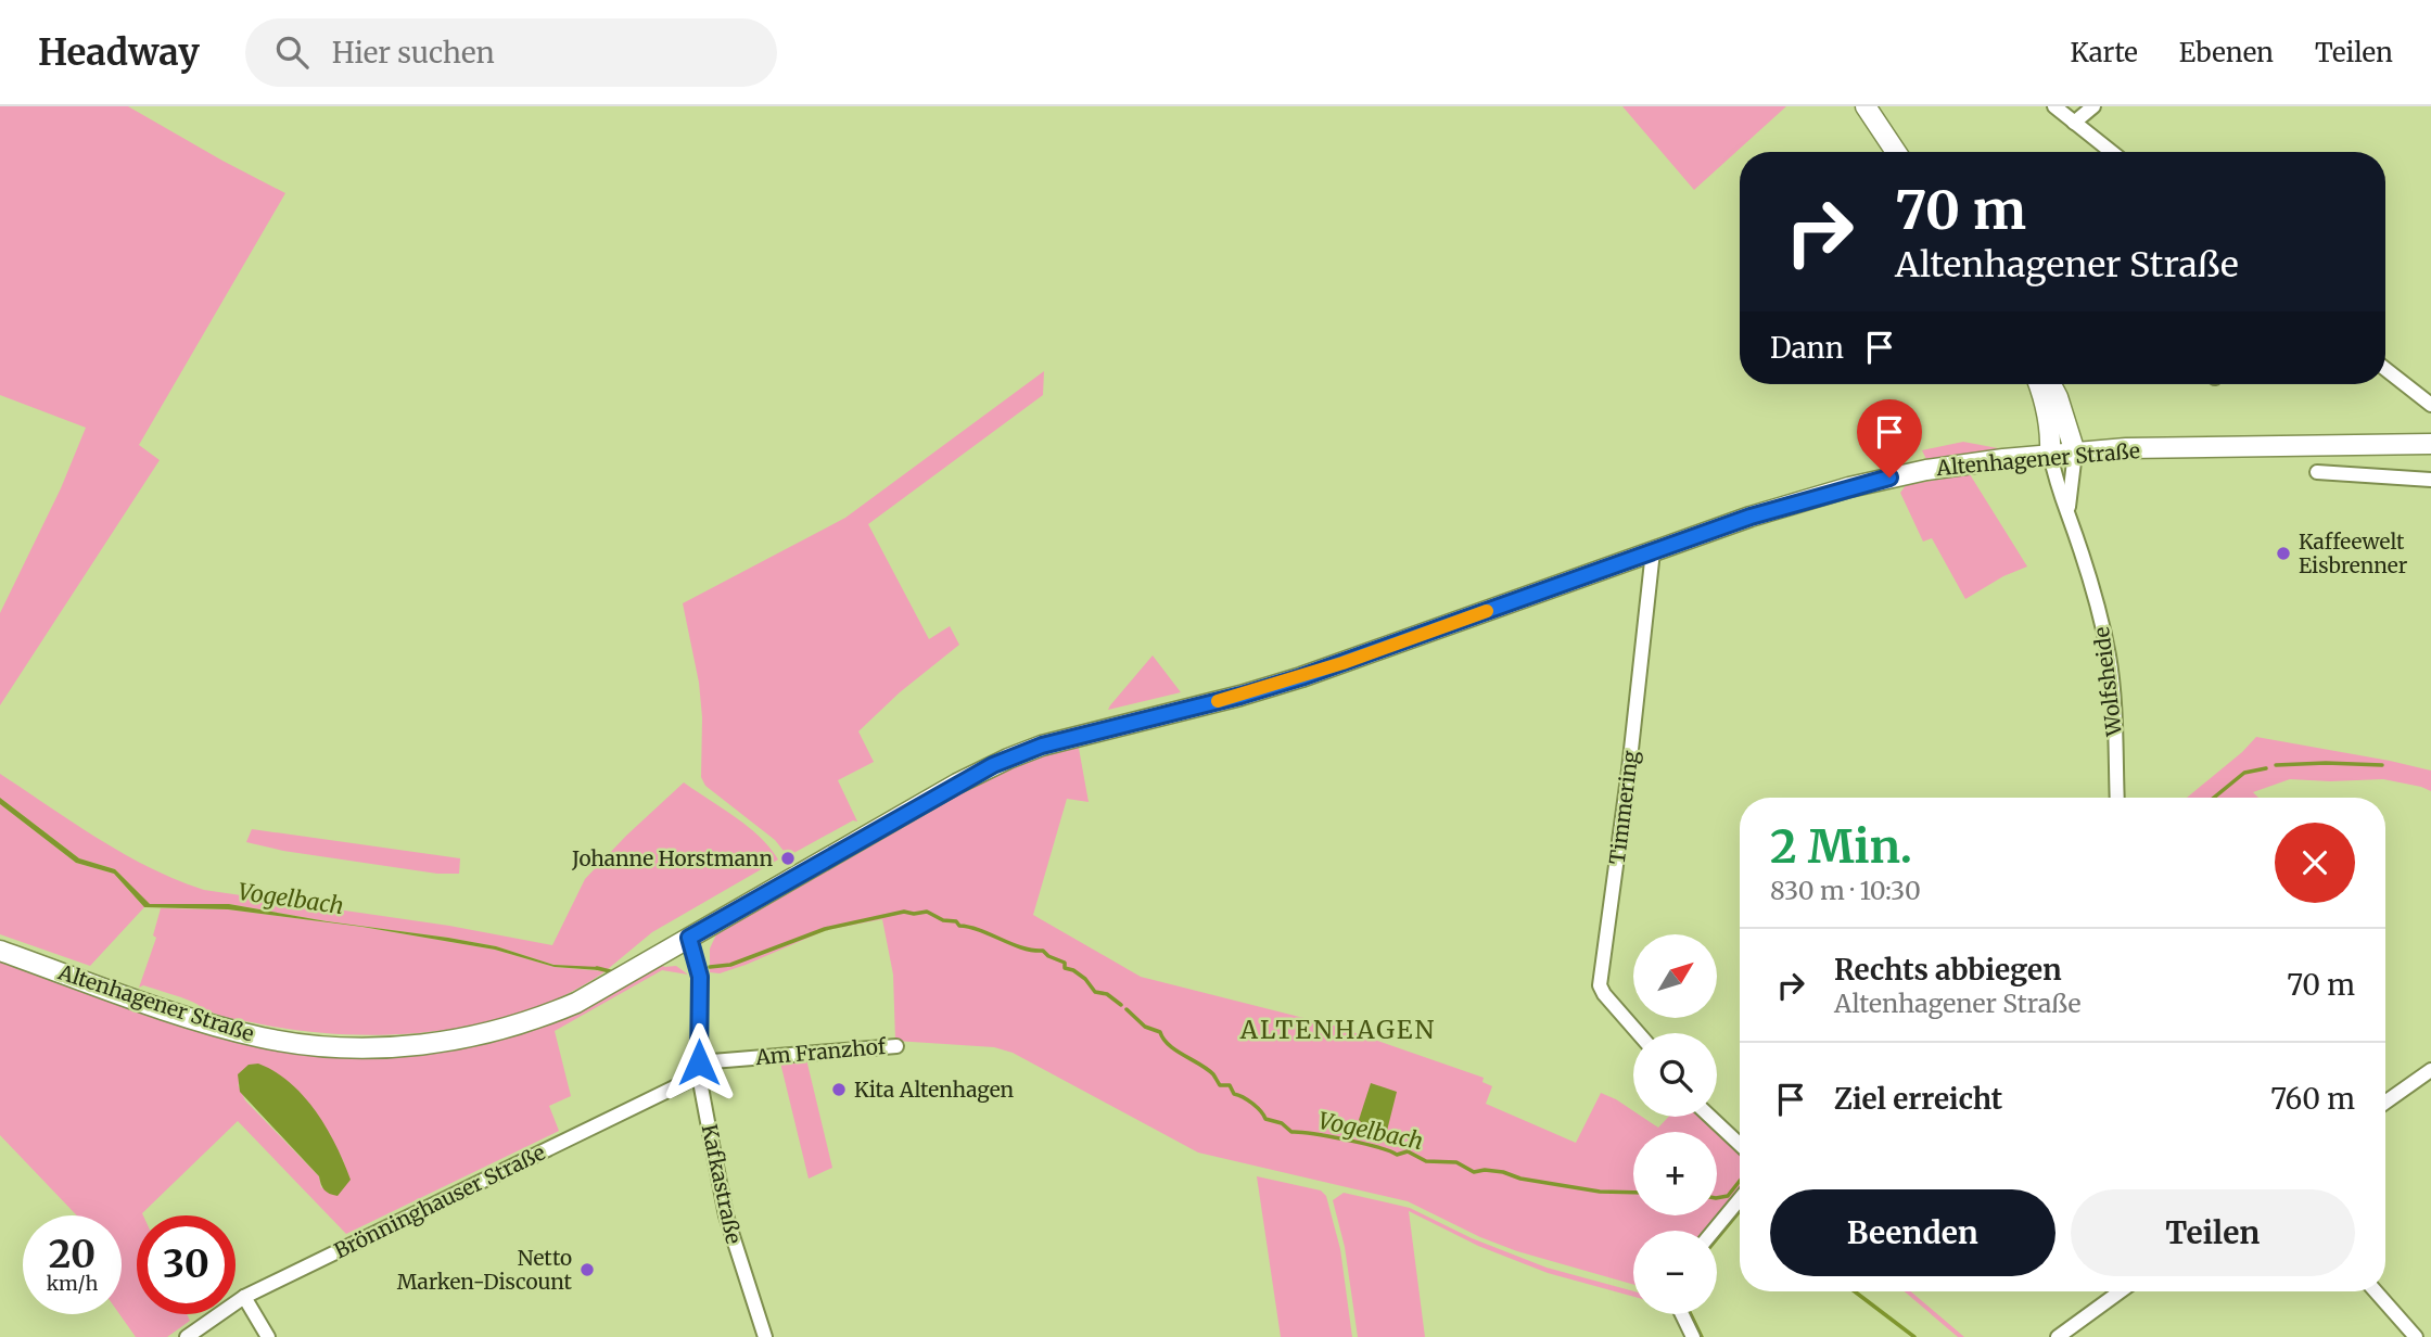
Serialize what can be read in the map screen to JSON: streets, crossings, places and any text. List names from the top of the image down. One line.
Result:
{"streets":{"main road":["Altenhagener Straße"],"street":["Wolfsheide","Timmering","Am Franzhof","Kafkastraße","Brönninghauser Straße"]},"crossings":[["Altenhagener Straße","Wolfsheide"],["Altenhagener Straße","Timmering"],["Altenhagener Straße","Kafkastraße"],["Am Franzhof","Kafkastraße"],["Am Franzhof","Brönninghauser Straße"],["Kafkastraße","Brönninghauser Straße"]],"districts":["ALTENHAGEN"],"water":["Vogelbach"],"places":["Kaffeewelt Eisbrenner","Johanne Horstmann","Kita Altenhagen","Netto Marken-Discount"],"north":"top right","page":{"header":"Headway","search":"Hier suchen","nav":["Karte","Ebenen","Teilen"],"turn":["70 m","Altenhagener Straße"],"then":"Dann","heading":["2 Min.","830 m · 10:30"],"list":[{"name":"Rechts abbiegen","note":"Altenhagener Straße","value":"70 m"},{"name":"Ziel erreicht","value":"760 m"}],"map_buttons":["+","−"],"buttons":["Beenden","Teilen"],"speed":"20 km/h","limit":"30"}}
